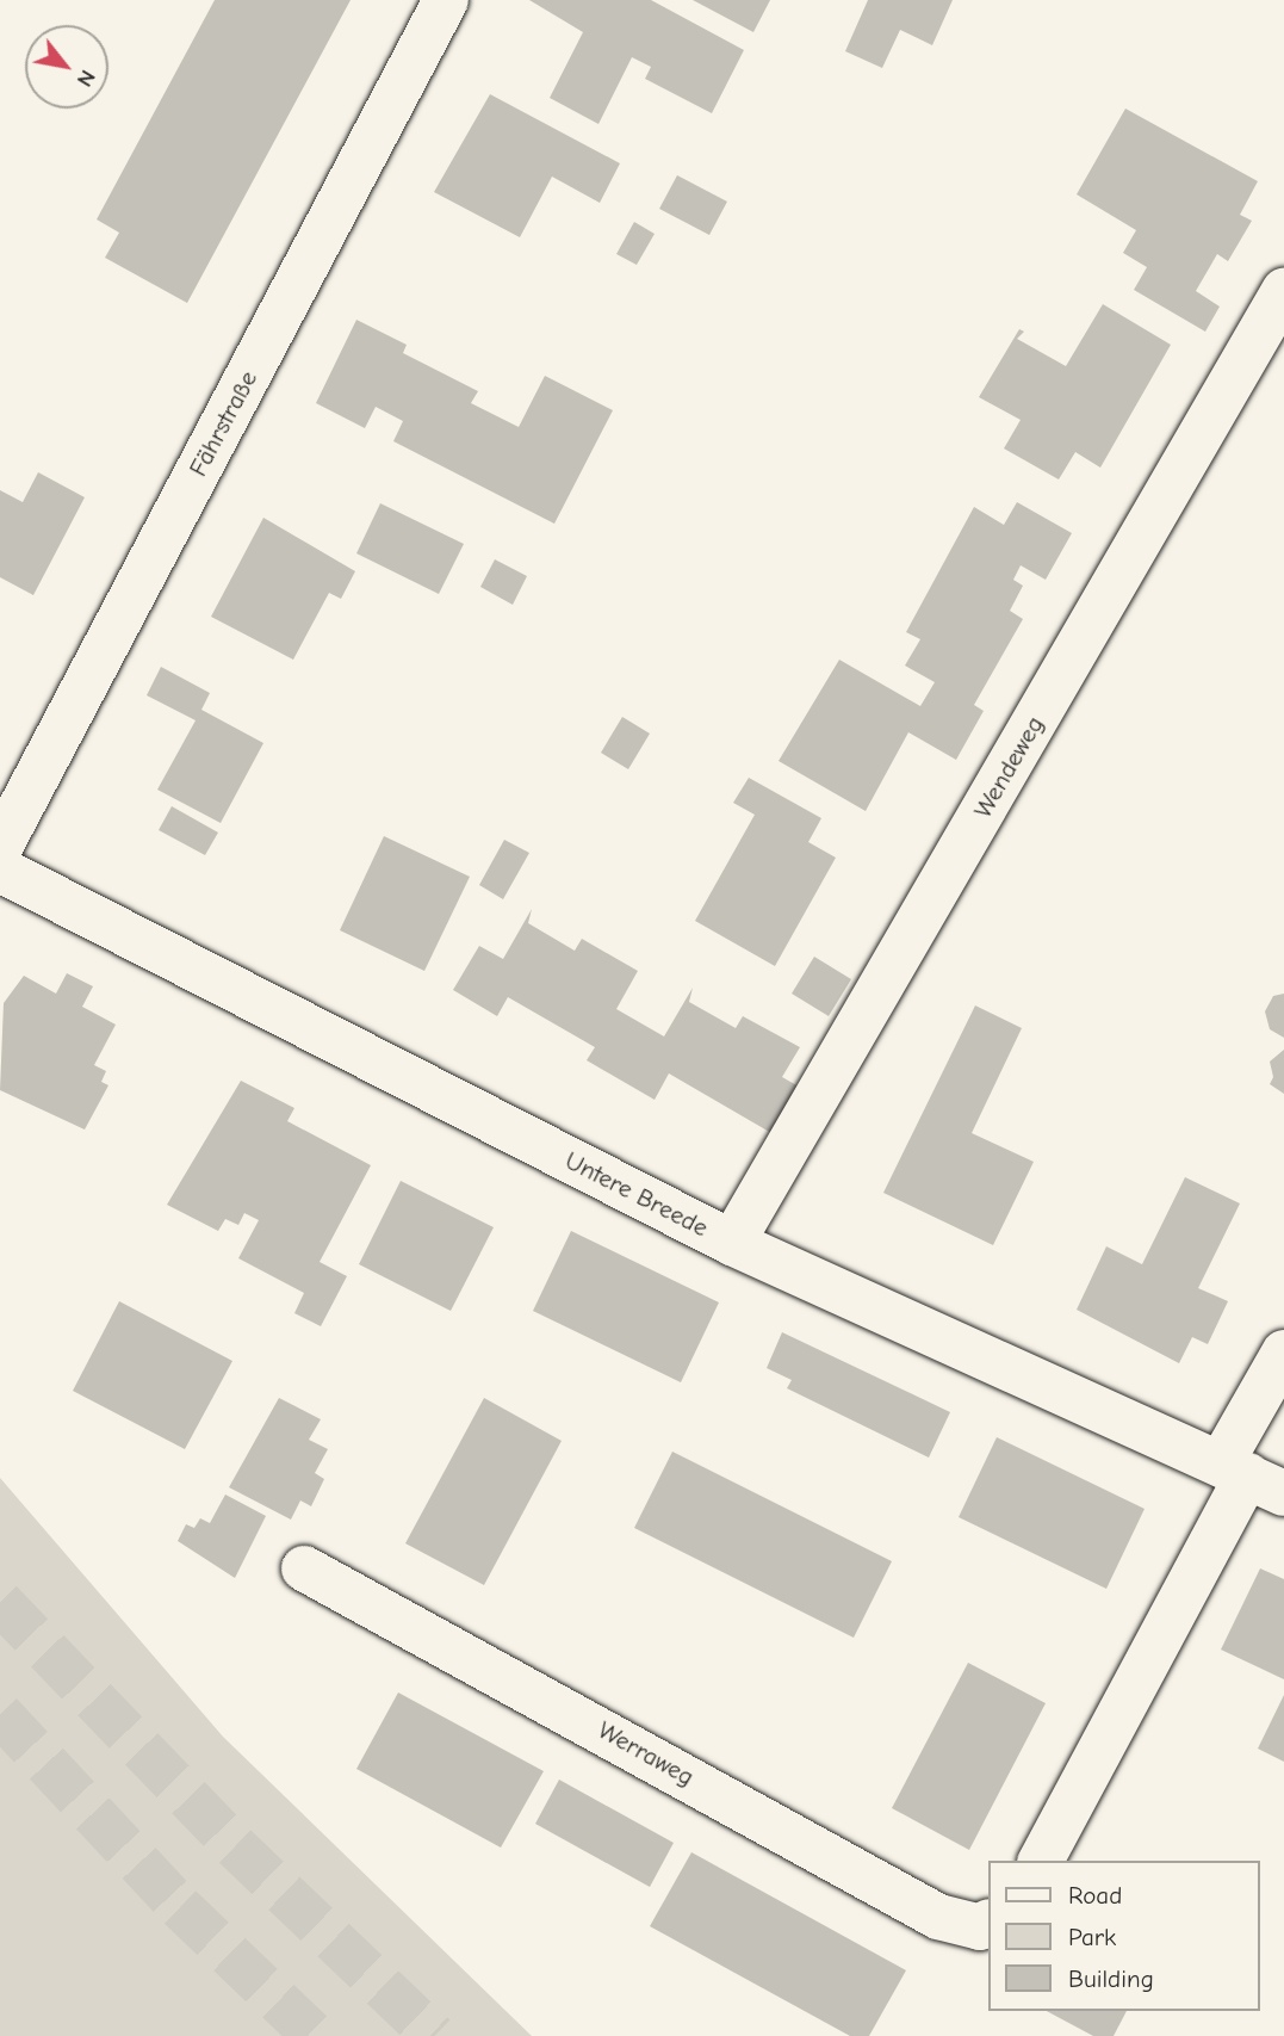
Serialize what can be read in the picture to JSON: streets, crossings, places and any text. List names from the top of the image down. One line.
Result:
{"streets":{"street":["Fährstraße","Wendeweg","Untere Breede","Werraweg"]},"crossings":[["Wendeweg","Untere Breede"]],"legend":["Road","Park","Building"],"north":"bottom right"}
